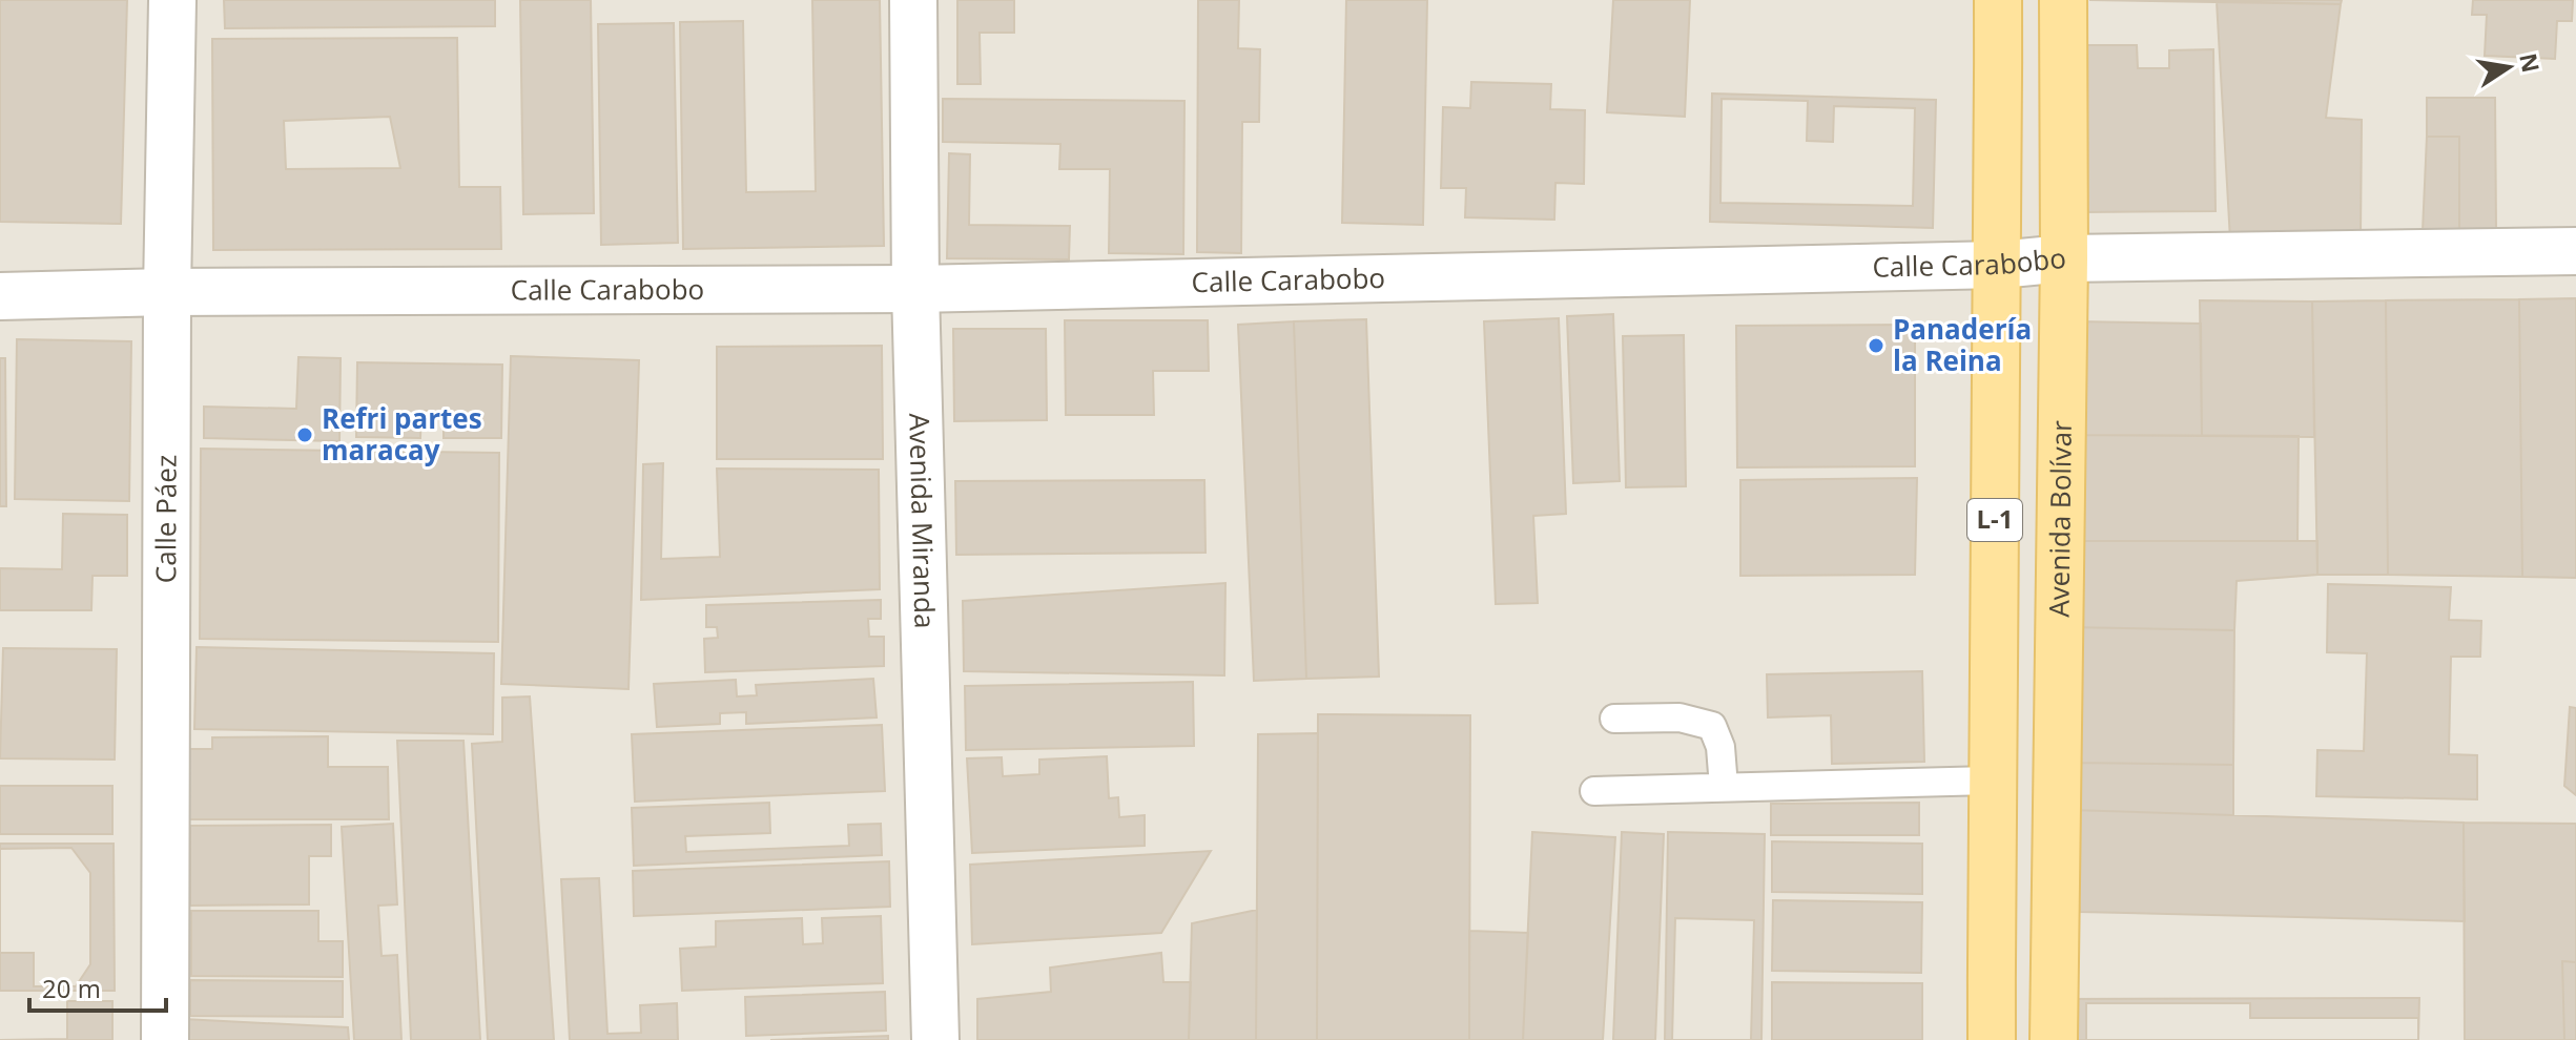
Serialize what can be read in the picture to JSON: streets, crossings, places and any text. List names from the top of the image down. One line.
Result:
{"streets":{"main road":["L-1","Avenida Bolívar"],"street":["Calle Carabobo","Calle Páez","Avenida Miranda"]},"crossings":[["Calle Carabobo","Calle Páez"],["Calle Carabobo","Avenida Miranda"],["Calle Carabobo","L-1"],["Calle Carabobo","Avenida Bolívar"]],"places":["Panadería la Reina","Refri partes maracay"],"scale_bar":"20 m","north":"right"}
